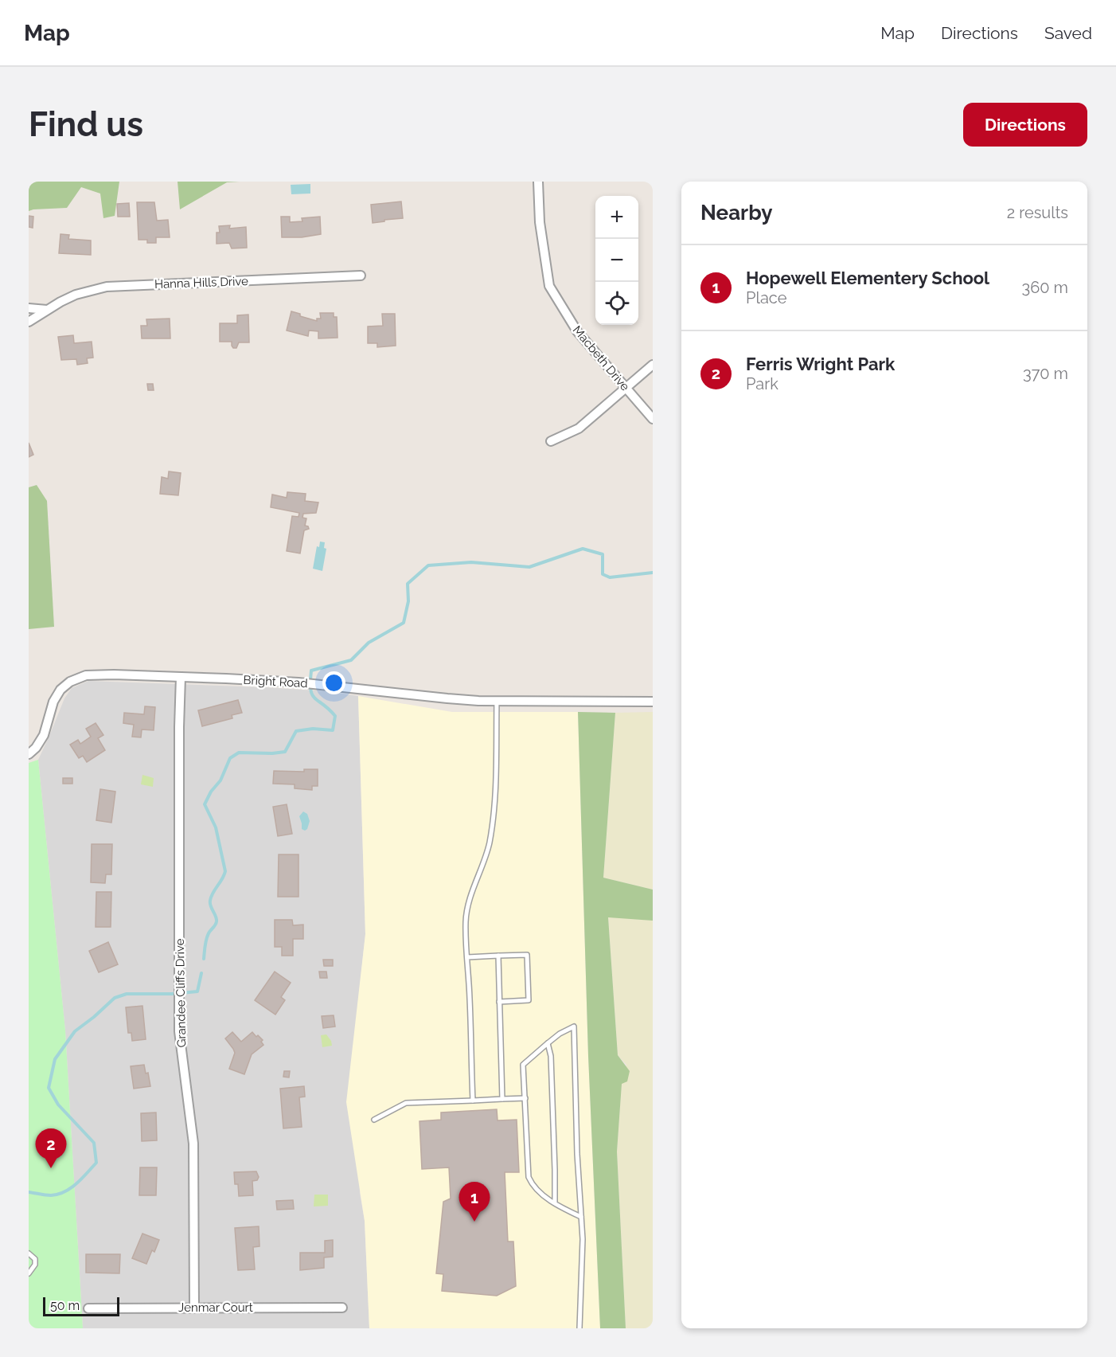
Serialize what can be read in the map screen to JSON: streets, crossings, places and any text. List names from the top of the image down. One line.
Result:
{"streets":{"street":["Hanna Hills Drive","Macbeth Drive","Bright Road","Grandee Cliffs Drive","Jenmar Court"]},"crossings":[["Bright Road","Grandee Cliffs Drive"],["Grandee Cliffs Drive","Jenmar Court"]],"scale_bar":"50 m","page":{"header":"Map","nav":["Map","Directions","Saved"],"buttons":"Directions","title":"Find us","heading":["Nearby","2 results"],"map_buttons":["+","−"],"list":[{"mark":"1","name":"Hopewell Elementery School","note":"Place","value":"360 m"},{"mark":"2","name":"Ferris Wright Park","note":"Park","value":"370 m"}],"pins":["2","1"],"scale":"50 m"}}
